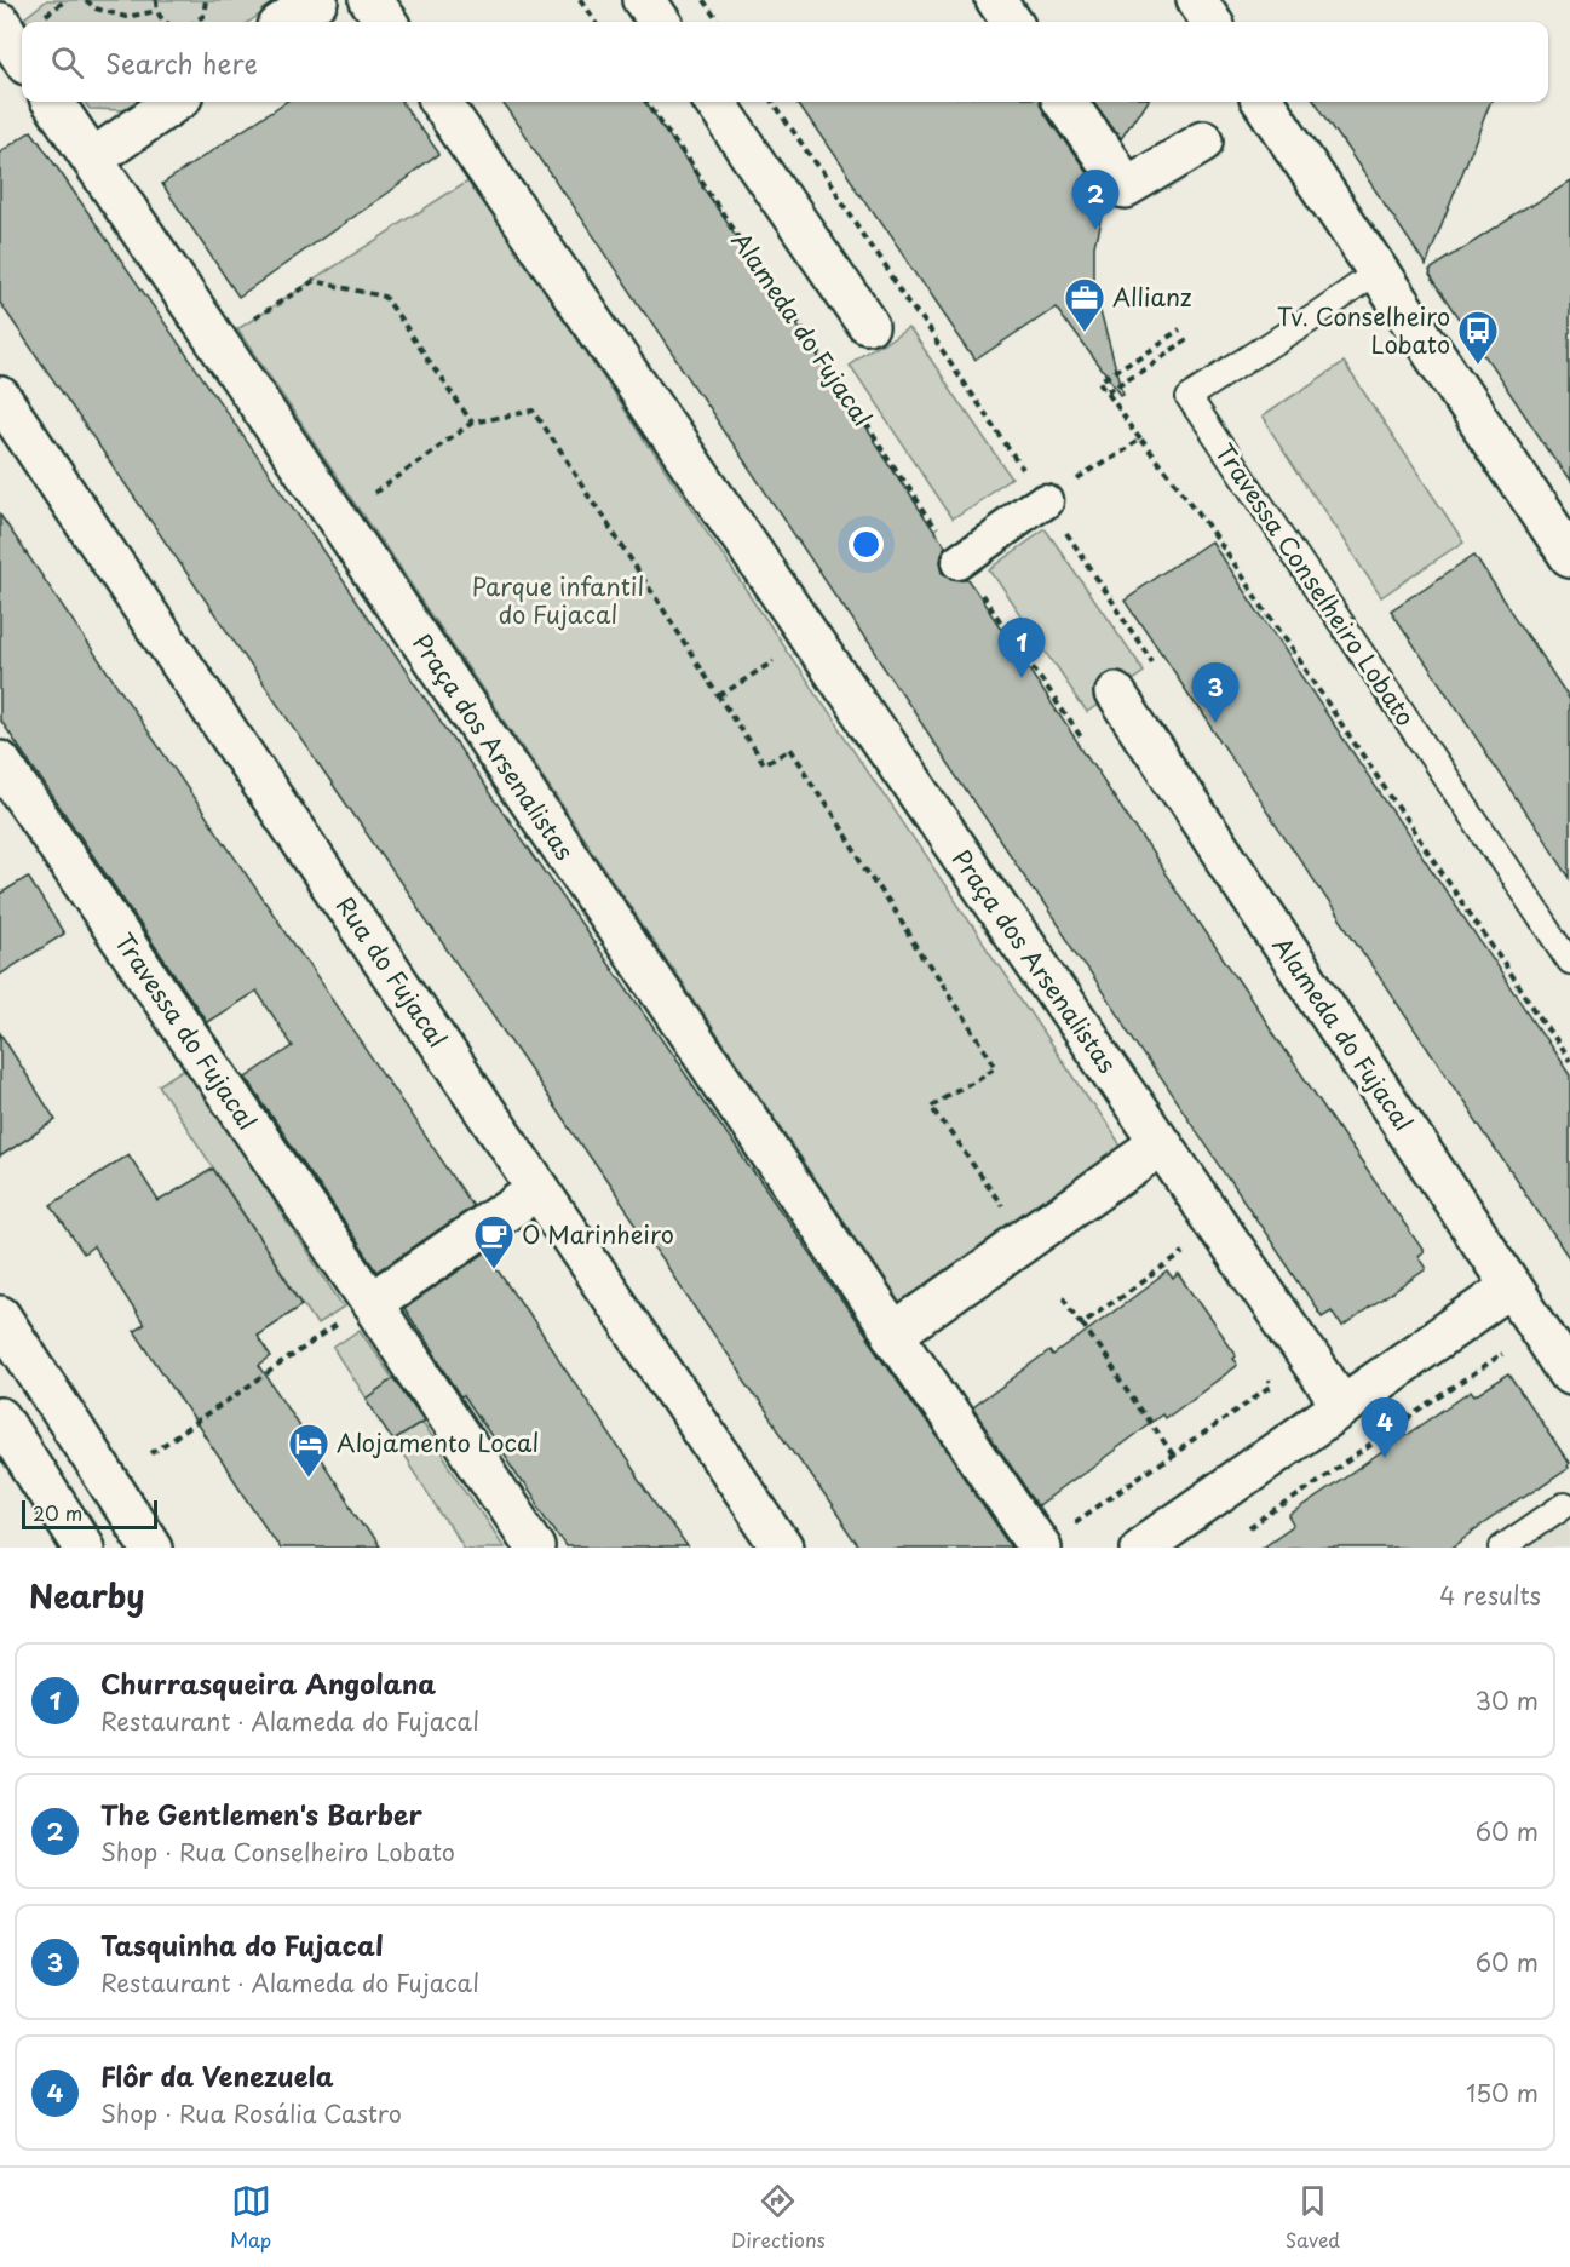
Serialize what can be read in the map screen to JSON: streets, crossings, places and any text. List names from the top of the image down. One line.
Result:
{"streets":{"street":["Alameda do Fujacal","Praça dos Arsenalistas","Rua do Fujacal","Travessa do Fujacal"],"lane":["Travessa Conselheiro Lobato"]},"parks":["Parque infantil do Fujacal"],"places":{"office":["Allianz"],"bus stop":["Tv. Conselheiro Lobato"],"cafe":["O Marinheiro"],"hotel":["Alojamento Local"]},"scale_bar":"20 m","page":{"search":"Search here","pins":["2","1","3","4"],"scale":"20 m","heading":["Nearby","4 results"],"list":[{"mark":"1","name":"Churrasqueira Angolana","note":"Restaurant · Alameda do Fujacal","value":"30 m"},{"mark":"2","name":"The Gentlemen's Barber","note":"Shop · Rua Conselheiro Lobato","value":"60 m"},{"mark":"3","name":"Tasquinha do Fujacal","note":"Restaurant · Alameda do Fujacal","value":"60 m"},{"mark":"4","name":"Flôr da Venezuela","note":"Shop · Rua Rosália Castro","value":"150 m"}],"nav":["Map","Directions","Saved"]}}
